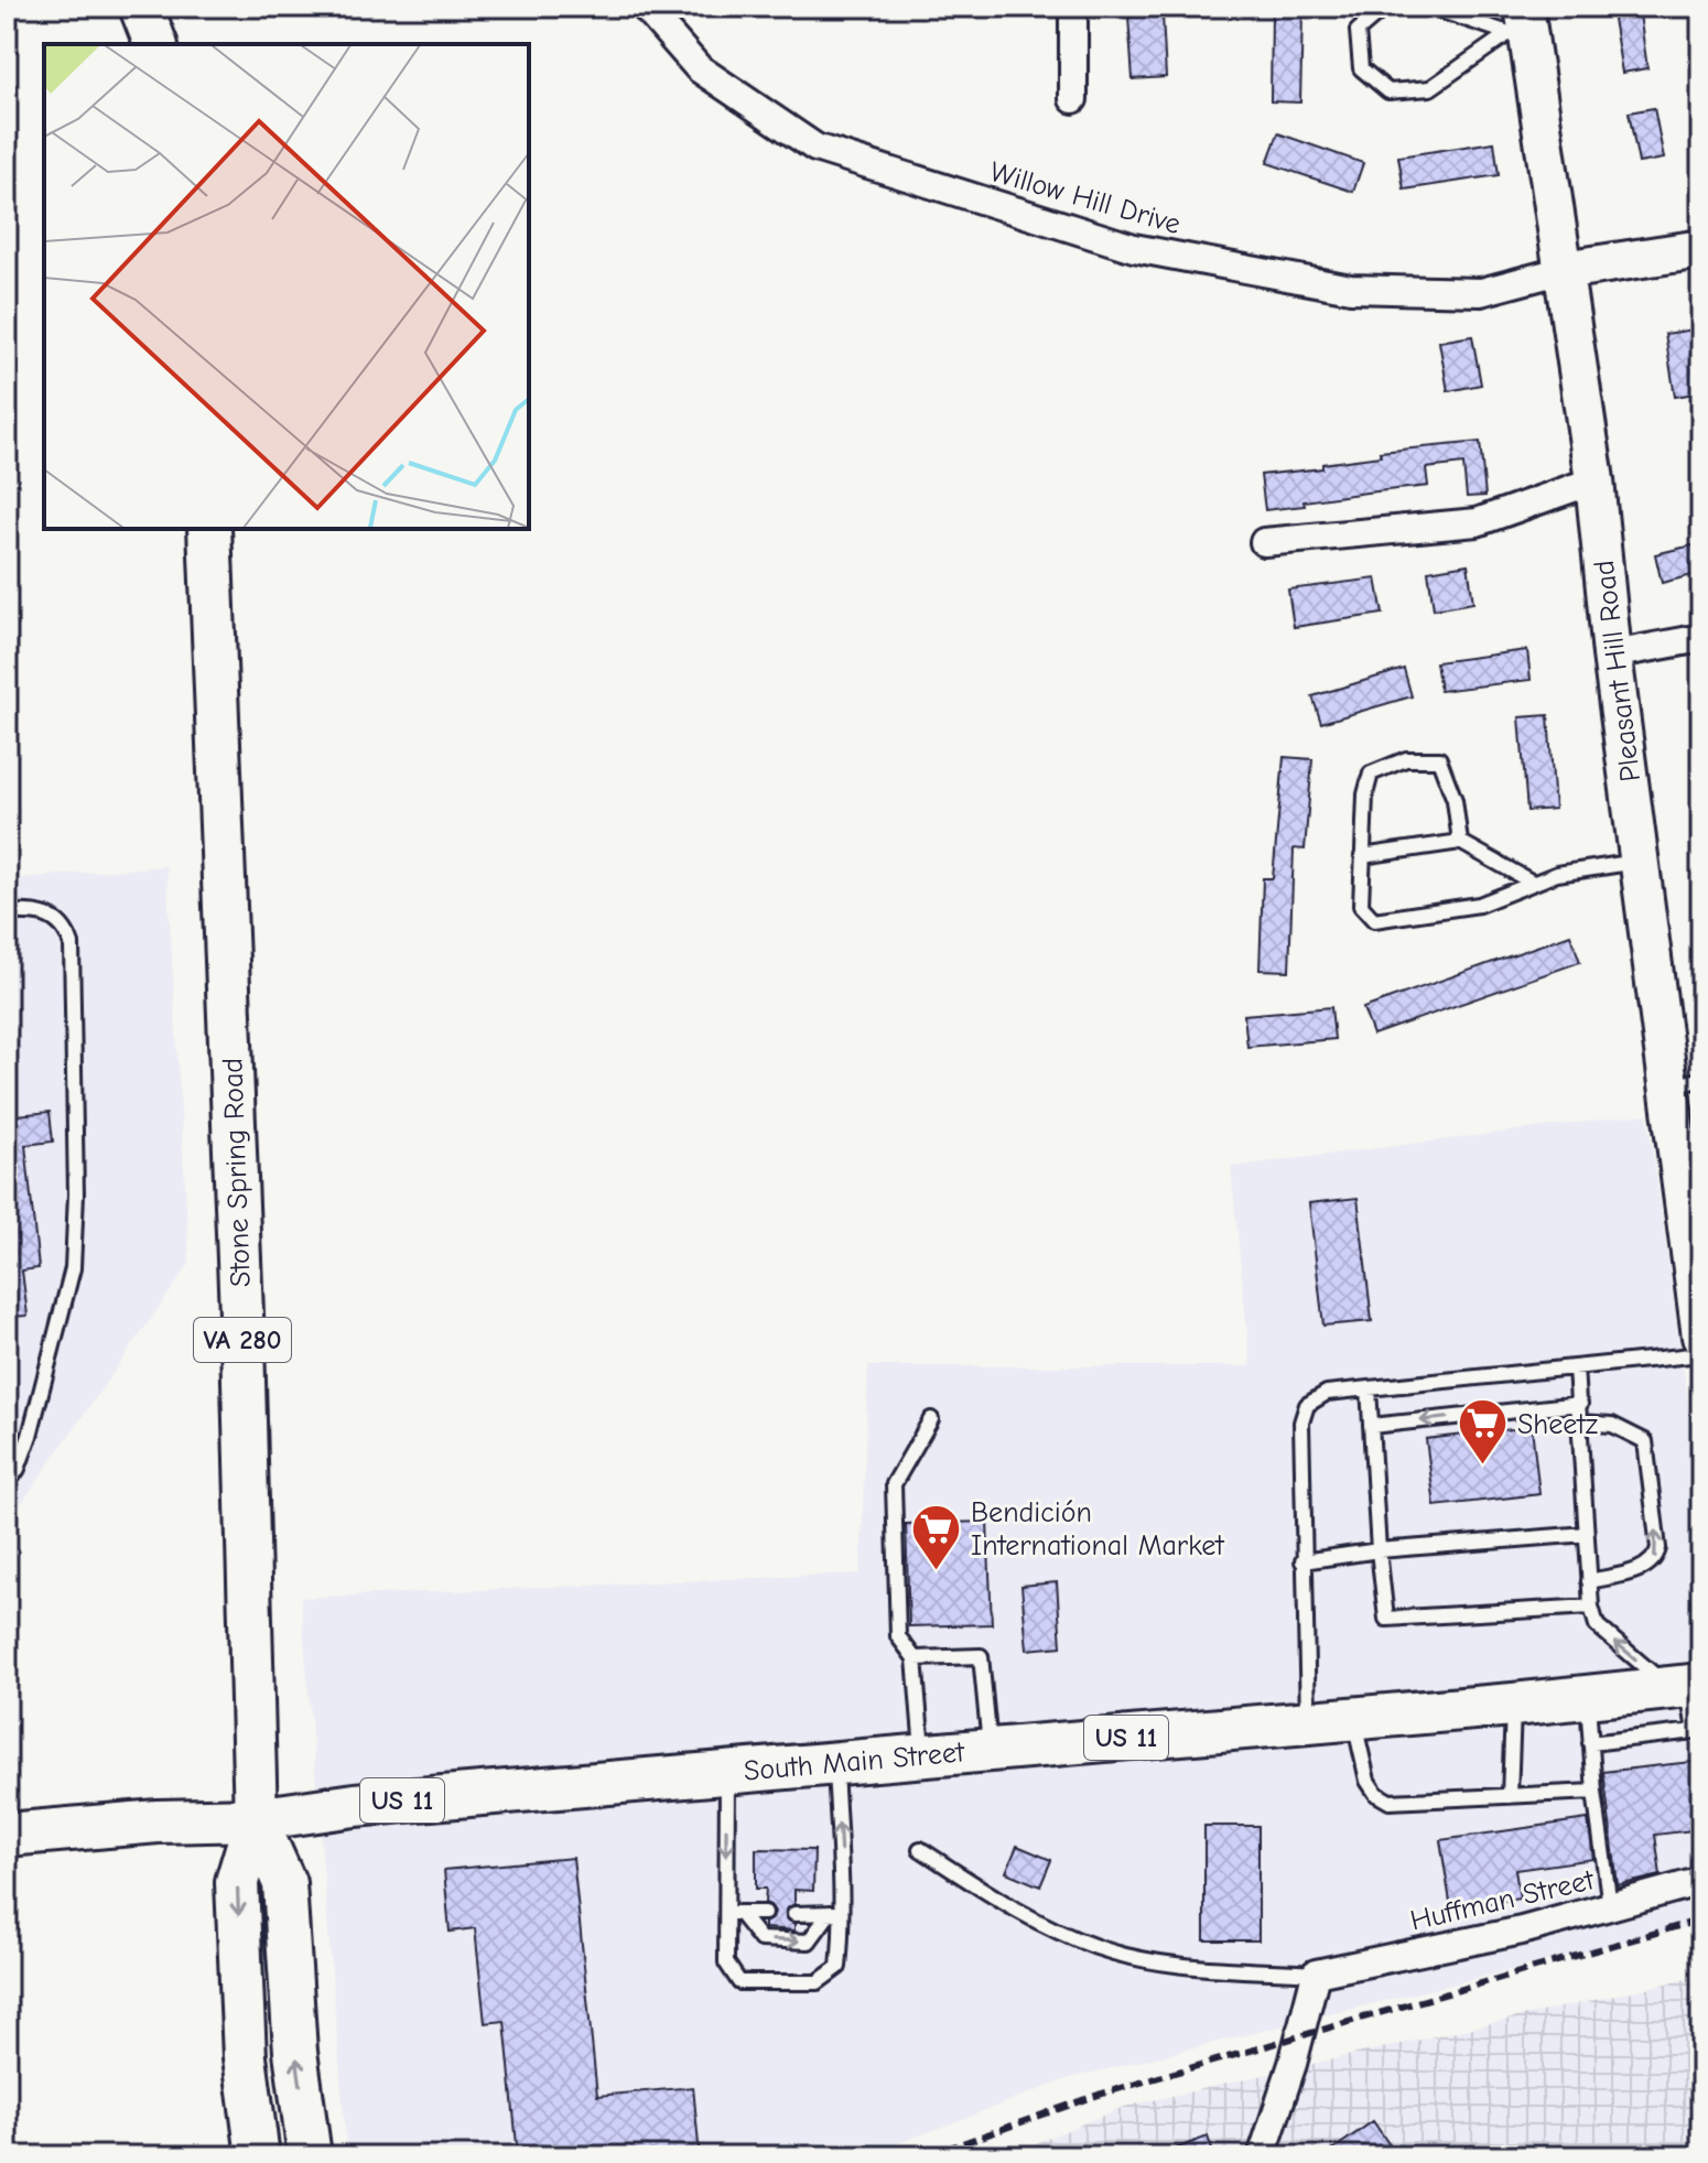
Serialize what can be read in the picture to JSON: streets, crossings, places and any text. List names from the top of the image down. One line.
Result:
{"streets":{"main road":["Stone Spring Road","VA 280","US 11","South Main Street"],"street":["Willow Hill Drive","Pleasant Hill Road","Huffman Street"]},"crossings":[["Willow Hill Drive","Pleasant Hill Road"],["Stone Spring Road","South Main Street"]],"places":{"supermarket":["Sheetz","Bendición International Market"]}}
